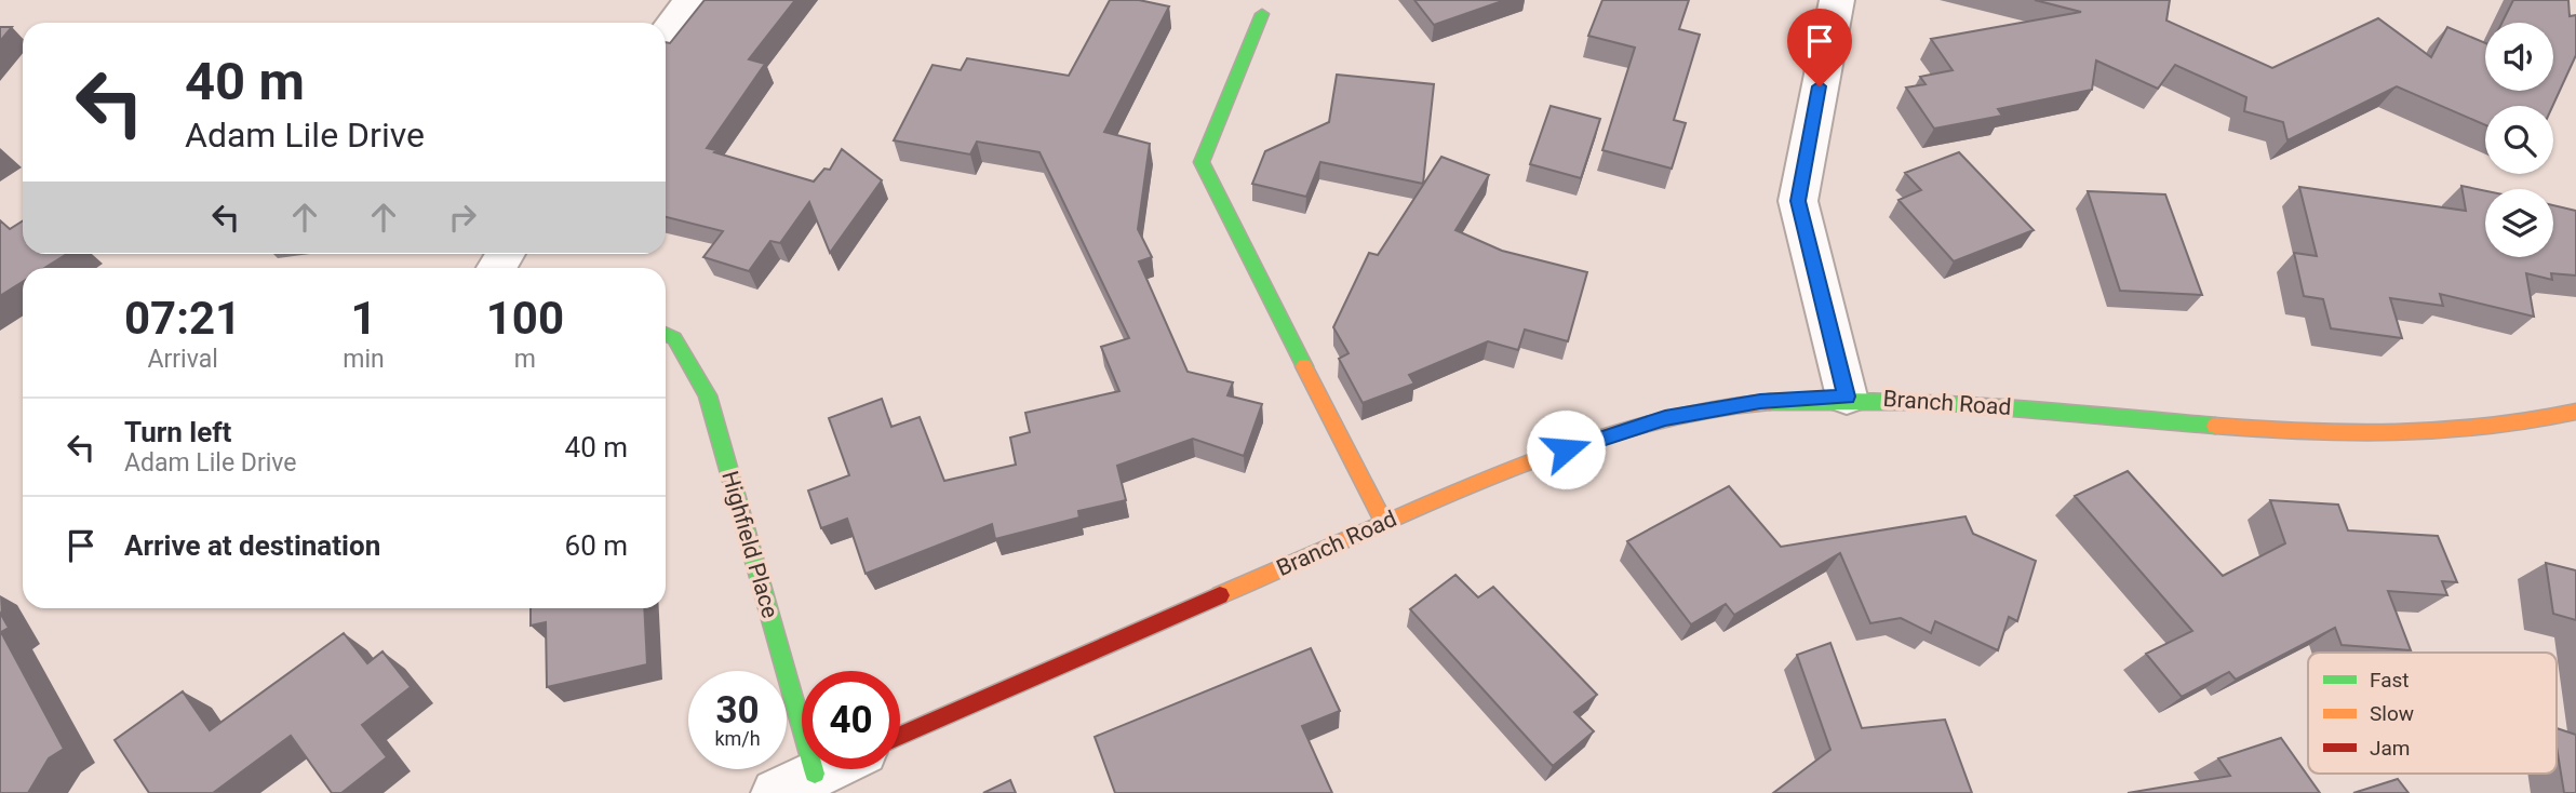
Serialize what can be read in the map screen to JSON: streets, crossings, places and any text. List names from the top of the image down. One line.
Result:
{"streets":{"street":["Branch Road","Highfield Place"]},"legend":["Fast","Slow","Jam"],"page":{"turn":["40 m","Adam Lile Drive"],"eta":["07:21","Arrival","1","min","100","m"],"list":[{"name":"Turn left","note":"Adam Lile Drive","value":"40 m"},{"name":"Arrive at destination","value":"60 m"}],"speed":"30 km/h","limit":"40"}}
